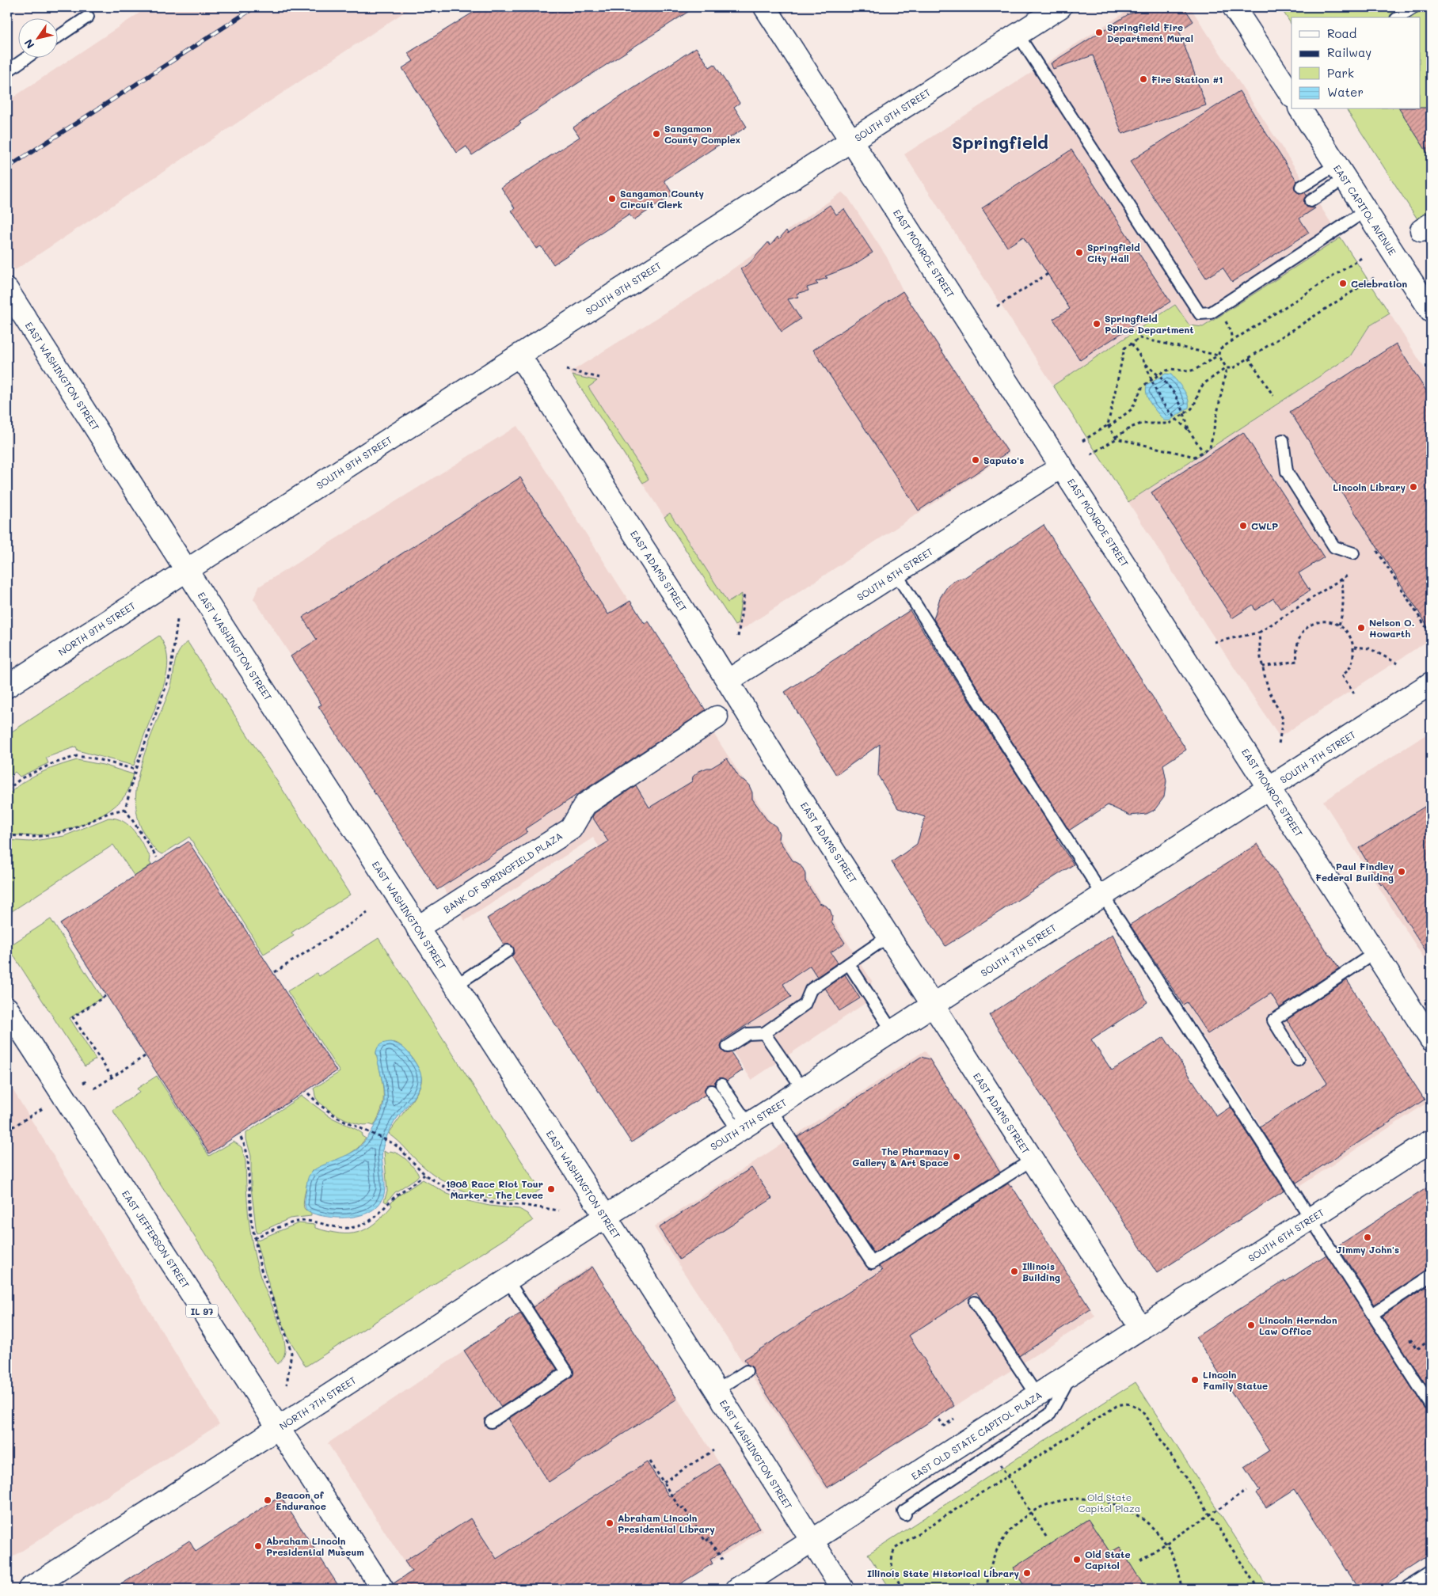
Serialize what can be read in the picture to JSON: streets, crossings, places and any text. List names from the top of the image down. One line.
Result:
{"streets":{"street":["SOUTH 9TH STREET","EAST CAPITOL AVENUE","EAST MONROE STREET","EAST WASHINGTON STREET","EAST ADAMS STREET","SOUTH 8TH STREET","NORTH 9TH STREET","SOUTH 7TH STREET","BANK OF SPRINGFIELD PLAZA","SOUTH 6TH STREET","EAST JEFFERSON STREET","IL 97","NORTH 7TH STREET","EAST OLD STATE CAPITOL PLAZA"]},"crossings":[["SOUTH 9TH STREET","EAST MONROE STREET"],["SOUTH 9TH STREET","EAST WASHINGTON STREET"],["SOUTH 9TH STREET","EAST ADAMS STREET"],["SOUTH 9TH STREET","NORTH 9TH STREET"],["EAST MONROE STREET","SOUTH 8TH STREET"],["EAST MONROE STREET","SOUTH 7TH STREET"],["EAST WASHINGTON STREET","NORTH 9TH STREET"],["EAST WASHINGTON STREET","SOUTH 7TH STREET"],["EAST WASHINGTON STREET","BANK OF SPRINGFIELD PLAZA"],["EAST WASHINGTON STREET","NORTH 7TH STREET"],["EAST WASHINGTON STREET","EAST OLD STATE CAPITOL PLAZA"],["EAST ADAMS STREET","SOUTH 8TH STREET"],["EAST ADAMS STREET","SOUTH 7TH STREET"],["EAST ADAMS STREET","SOUTH 6TH STREET"],["EAST ADAMS STREET","EAST OLD STATE CAPITOL PLAZA"],["SOUTH 7TH STREET","NORTH 7TH STREET"],["SOUTH 6TH STREET","EAST OLD STATE CAPITOL PLAZA"],["EAST JEFFERSON STREET","NORTH 7TH STREET"]],"districts":["Springfield"],"parks":["Old State Capitol Plaza"],"places":["Springfield Fire Department Mural","Fire Station #1","Sangamon County Complex","Sangamon County Circuit Clerk","Springfield City Hall","Celebration","Springfield Police Department","Saputo's","Lincoln Library","CWLP","Nelson O. Howarth","Paul Findley Federal Building","The Pharmacy Gallery & Art Space","1908 Race Riot Tour Marker - The Levee","Jimmy John's","Illinois Building","Lincoln Herndon Law Office","Lincoln Family Statue","Beacon of Endurance","Abraham Lincoln Presidential Library","Abraham Lincoln Presidential Museum","Old State Capitol","Illinois State Historical Library"],"legend":["Road","Railway","Park","Water"],"north":"bottom left"}
